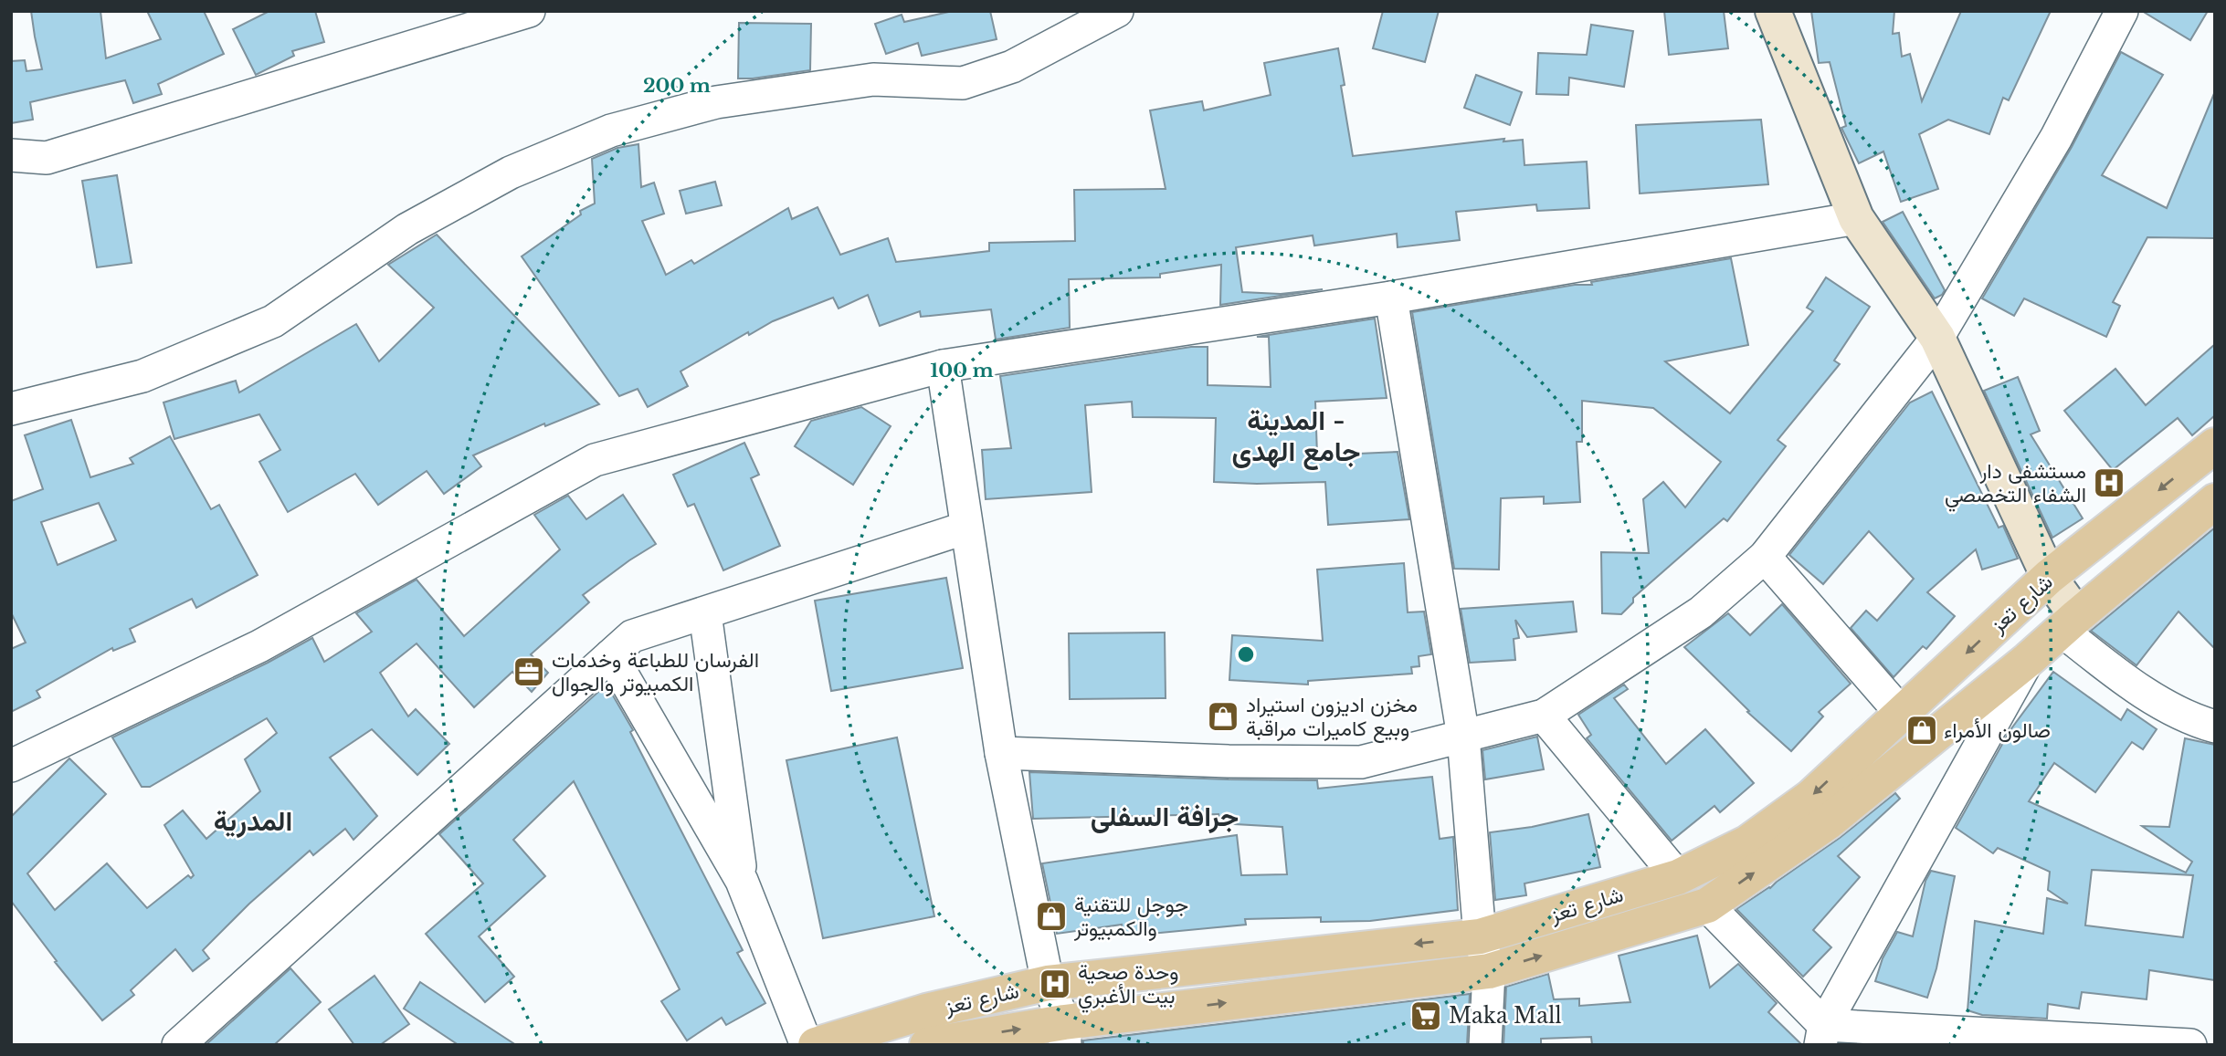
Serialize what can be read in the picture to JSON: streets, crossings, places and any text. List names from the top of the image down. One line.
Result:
{"streets":{"main road":["شارع تعز"]},"districts":["المدينة - جامع الهدى","جرافة السفلى","المدرية"],"places":{"hospital":["مستشفى دار الشفاء التخصصي","وحدة صحية بيت الأغبري"],"office":["الفرسان للطباعة وخدمات الكمبيوتر والجوال"],"shop":["مخزن اديزون استيراد وبيع كاميرات مراقبة","صالون الأمراء","جوجل للتقنية والكمبيوتر"],"supermarket":["Maka Mall"]},"rings":["200 m","100 m"]}
